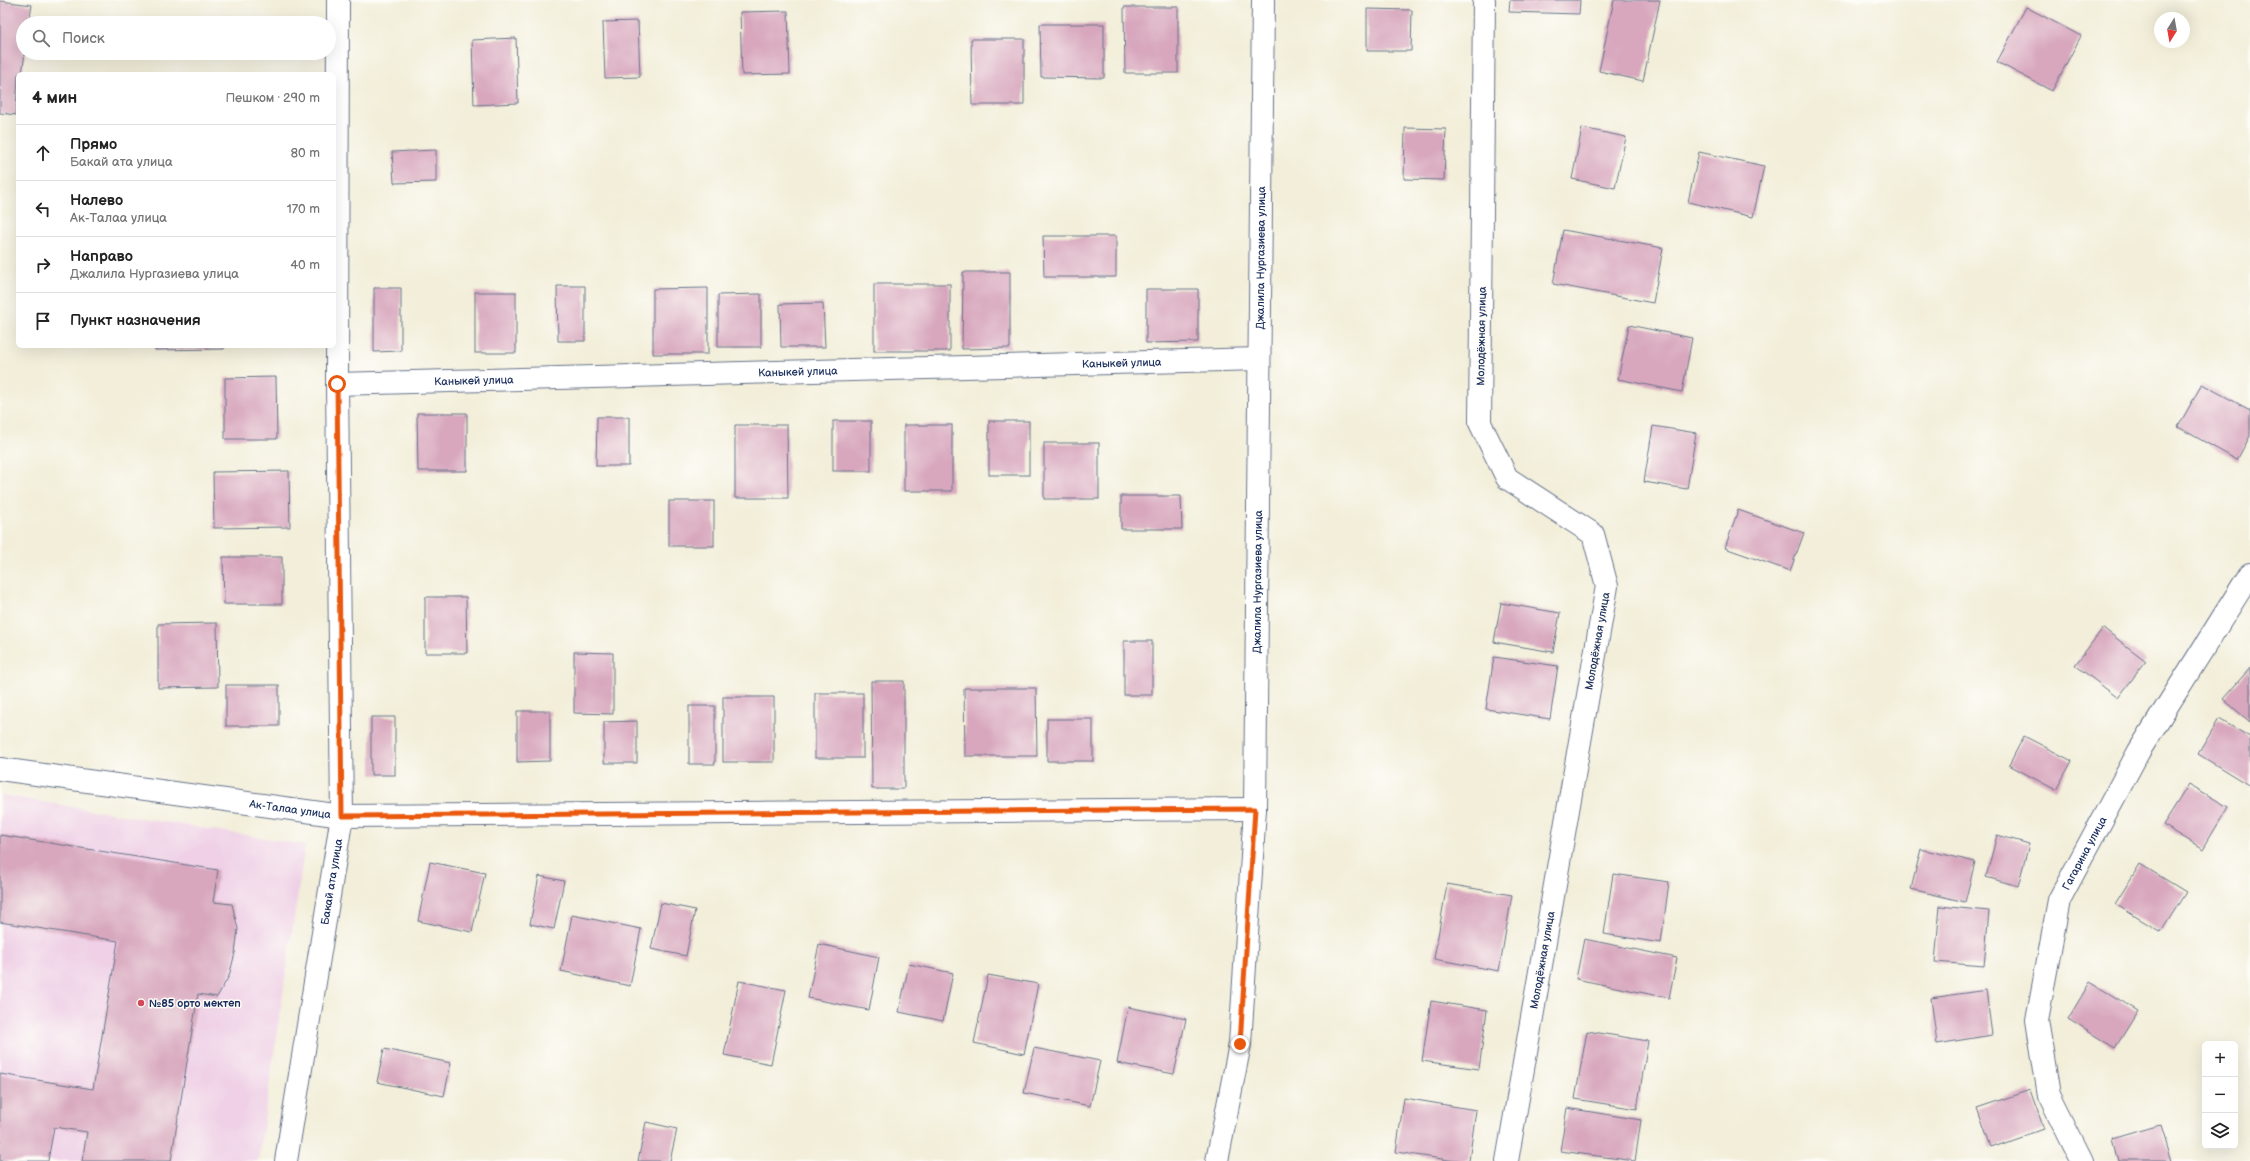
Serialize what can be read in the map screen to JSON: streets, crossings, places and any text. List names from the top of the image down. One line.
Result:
{"streets":{"street":["Джалила Нургазиева улица","Молодёжная улица","Каныкей улица","Ак-Талаа улица","Гагарина улица","Бакай ата улица"]},"crossings":[["Джалила Нургазиева улица","Каныкей улица"],["Джалила Нургазиева улица","Ак-Талаа улица"],["Каныкей улица","Бакай ата улица"],["Ак-Талаа улица","Бакай ата улица"]],"places":["№85 орто мектеп"],"north":"bottom","page":{"search":"Поиск","heading":["4 мин","Пешком · 290 m"],"list":[["Прямо","Бакай ата улица","80 m"],["Налево","Ак-Талаа улица","170 m"],["Направо","Джалила Нургазиева улица","40 m"],"Пункт назначения"],"map_buttons":["+","−"]}}
